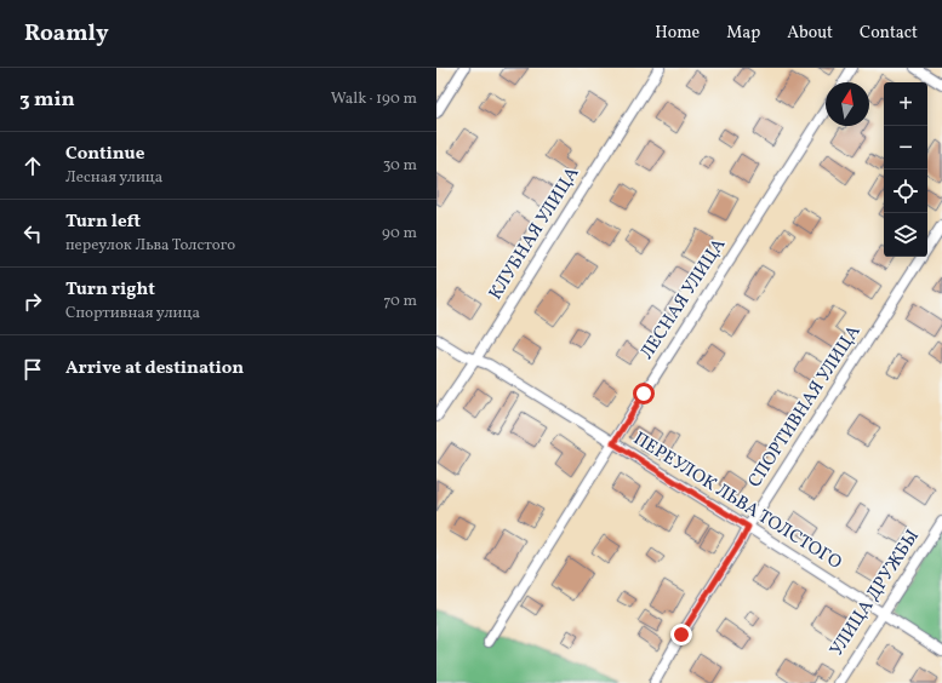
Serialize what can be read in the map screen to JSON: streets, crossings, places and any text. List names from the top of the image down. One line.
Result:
{"streets":{"street":["КЛУБНАЯ УЛИЦА","ЛЕСНАЯ УЛИЦА","СПОРТИВНАЯ УЛИЦА","ПЕРЕУЛОК ЛЬВА ТОЛСТОГО","УЛИЦА ДРУЖБЫ"]},"crossings":[["КЛУБНАЯ УЛИЦА","ПЕРЕУЛОК ЛЬВА ТОЛСТОГО"],["ЛЕСНАЯ УЛИЦА","ПЕРЕУЛОК ЛЬВА ТОЛСТОГО"],["СПОРТИВНАЯ УЛИЦА","ПЕРЕУЛОК ЛЬВА ТОЛСТОГО"],["ПЕРЕУЛОК ЛЬВА ТОЛСТОГО","УЛИЦА ДРУЖБЫ"]],"north":"top","page":{"header":"Roamly","nav":["Home","Map","About","Contact"],"heading":["3 min","Walk · 190 m"],"map_buttons":["+","−"],"list":[["Continue","Лесная улица","30 m"],["Turn left","переулок Льва Толстого","90 m"],["Turn right","Спортивная улица","70 m"],"Arrive at destination"]}}
